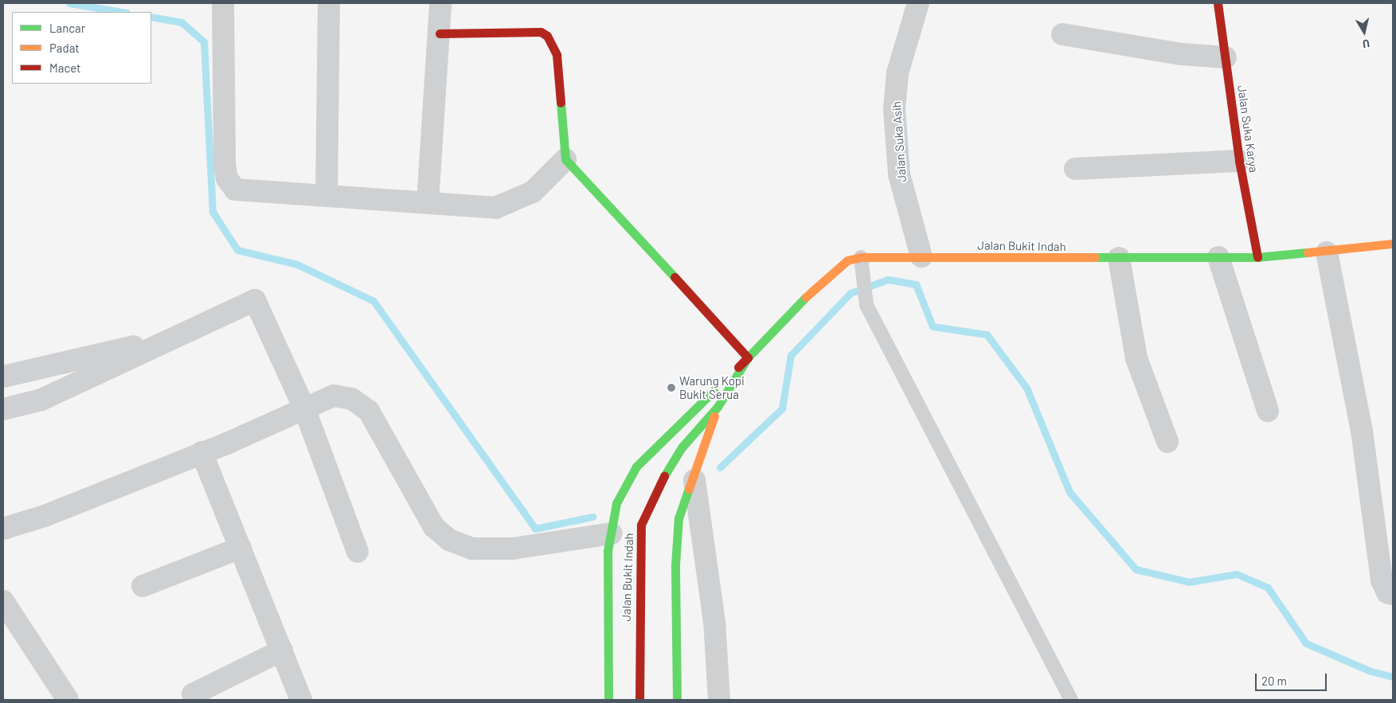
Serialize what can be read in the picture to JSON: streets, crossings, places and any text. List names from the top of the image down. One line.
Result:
{"streets":{"main road":["Jalan Suka Karya","Jalan Bukit Indah"],"street":["Jalan Suka Asih"]},"crossings":[["Jalan Suka Karya","Jalan Bukit Indah"],["Jalan Suka Asih","Jalan Bukit Indah"]],"places":["Warung Kopi Bukit Serua"],"legend":["Lancar","Padat","Macet"],"scale_bar":"20 m","north":"bottom"}
